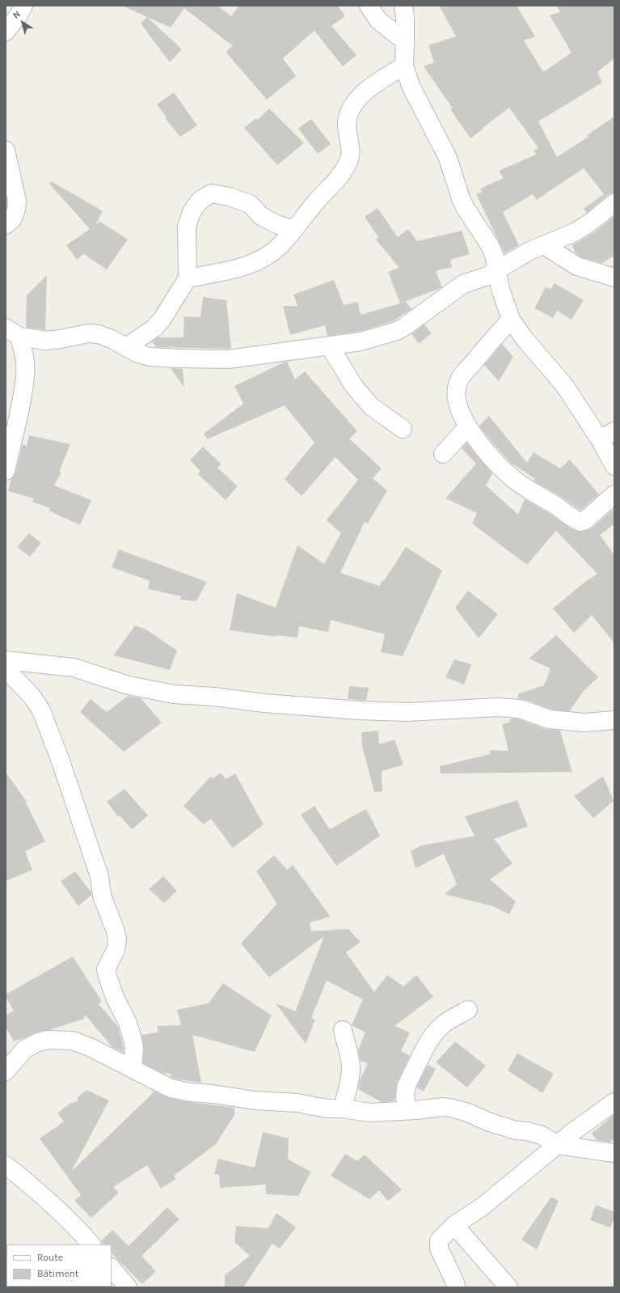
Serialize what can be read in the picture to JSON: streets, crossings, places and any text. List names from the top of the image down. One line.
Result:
{"legend":["Route","Bâtiment"],"north":"top left"}
